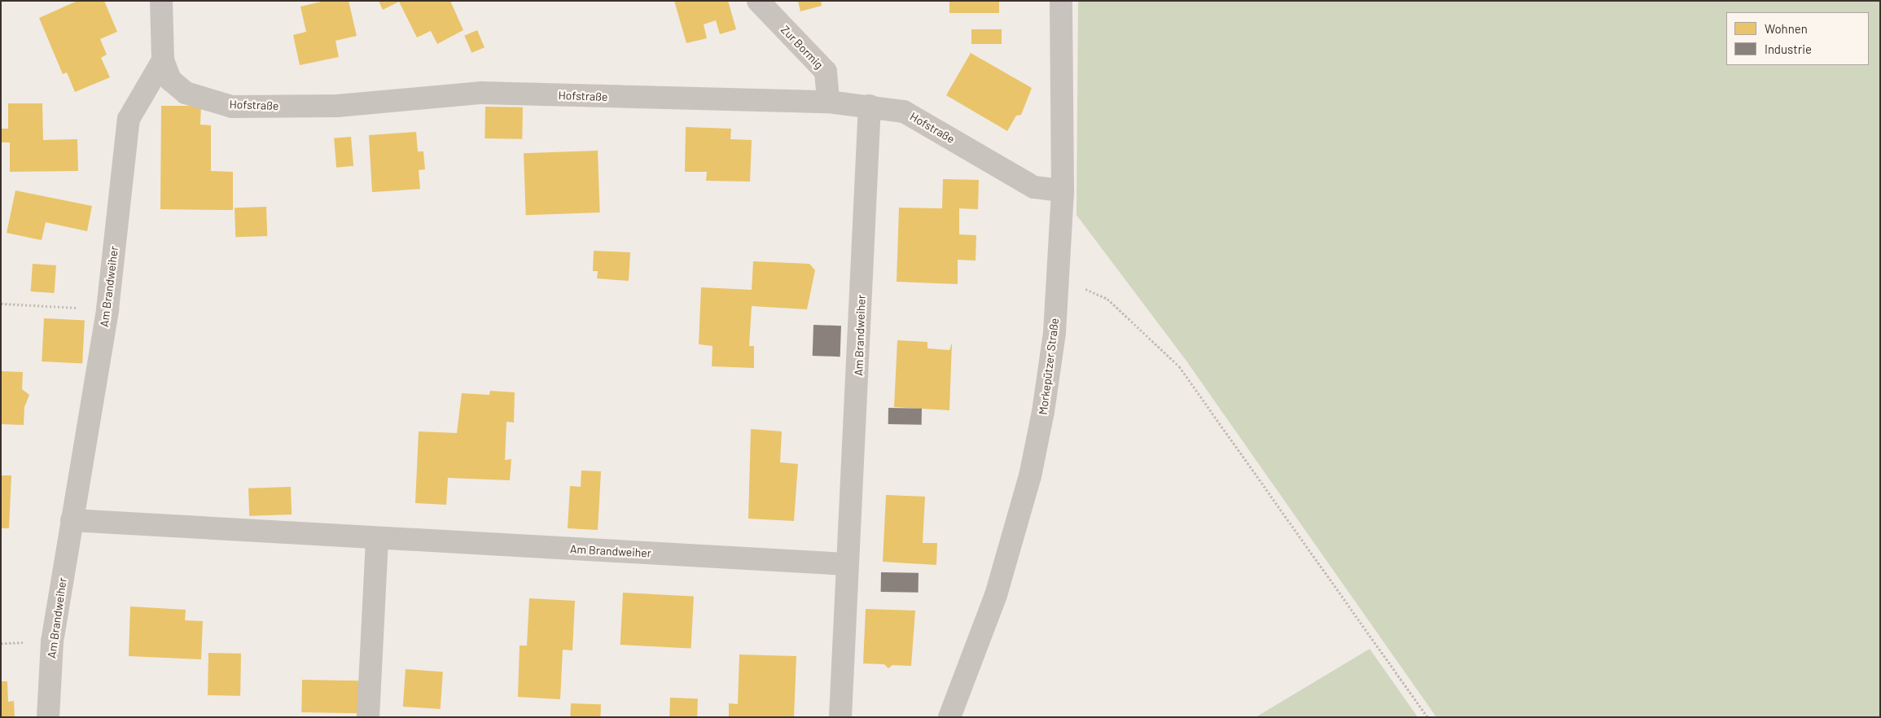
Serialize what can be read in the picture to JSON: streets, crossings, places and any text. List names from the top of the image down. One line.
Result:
{"streets":{"street":["Zur Bormig","Hofstraße","Am Brandweiher","Morkepützer Straße"]},"crossings":[["Zur Bormig","Hofstraße"],["Hofstraße","Am Brandweiher"],["Hofstraße","Morkepützer Straße"]],"legend":["Wohnen","Industrie"]}
